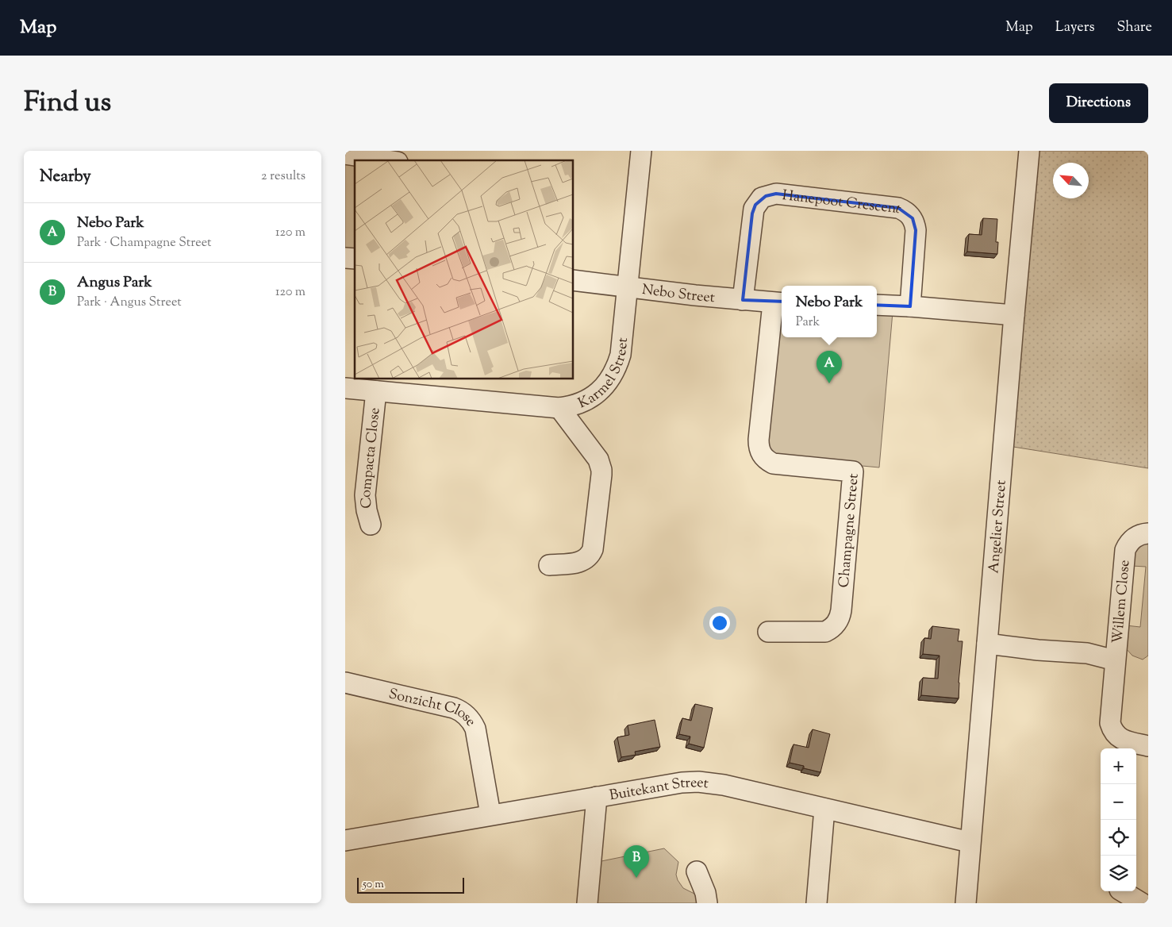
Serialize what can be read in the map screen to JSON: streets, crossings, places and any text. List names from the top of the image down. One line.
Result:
{"streets":{"street":["Hanepoot Crescent","Nebo Street","Karmel Street","Compacta Close","Angelier Street","Champagne Street","Willem Close","Sonzicht Close","Buitekant Street"]},"crossings":[["Hanepoot Crescent","Nebo Street"],["Nebo Street","Karmel Street"],["Nebo Street","Champagne Street"],["Karmel Street","Compacta Close"],["Angelier Street","Buitekant Street"],["Sonzicht Close","Buitekant Street"]],"scale_bar":"50 m","north":"top left","page":{"header":"Map","nav":["Map","Layers","Share"],"title":"Find us","buttons":"Directions","heading":["Nearby","2 results"],"list":[{"mark":"A","name":"Nebo Park","note":"Park · Champagne Street","value":"120 m"},{"mark":"B","name":"Angus Park","note":"Park · Angus Street","value":"120 m"}],"popup":["Nebo Park","Park"],"pins":["A","B"],"map_buttons":["+","−"],"scale":"50 m"}}
